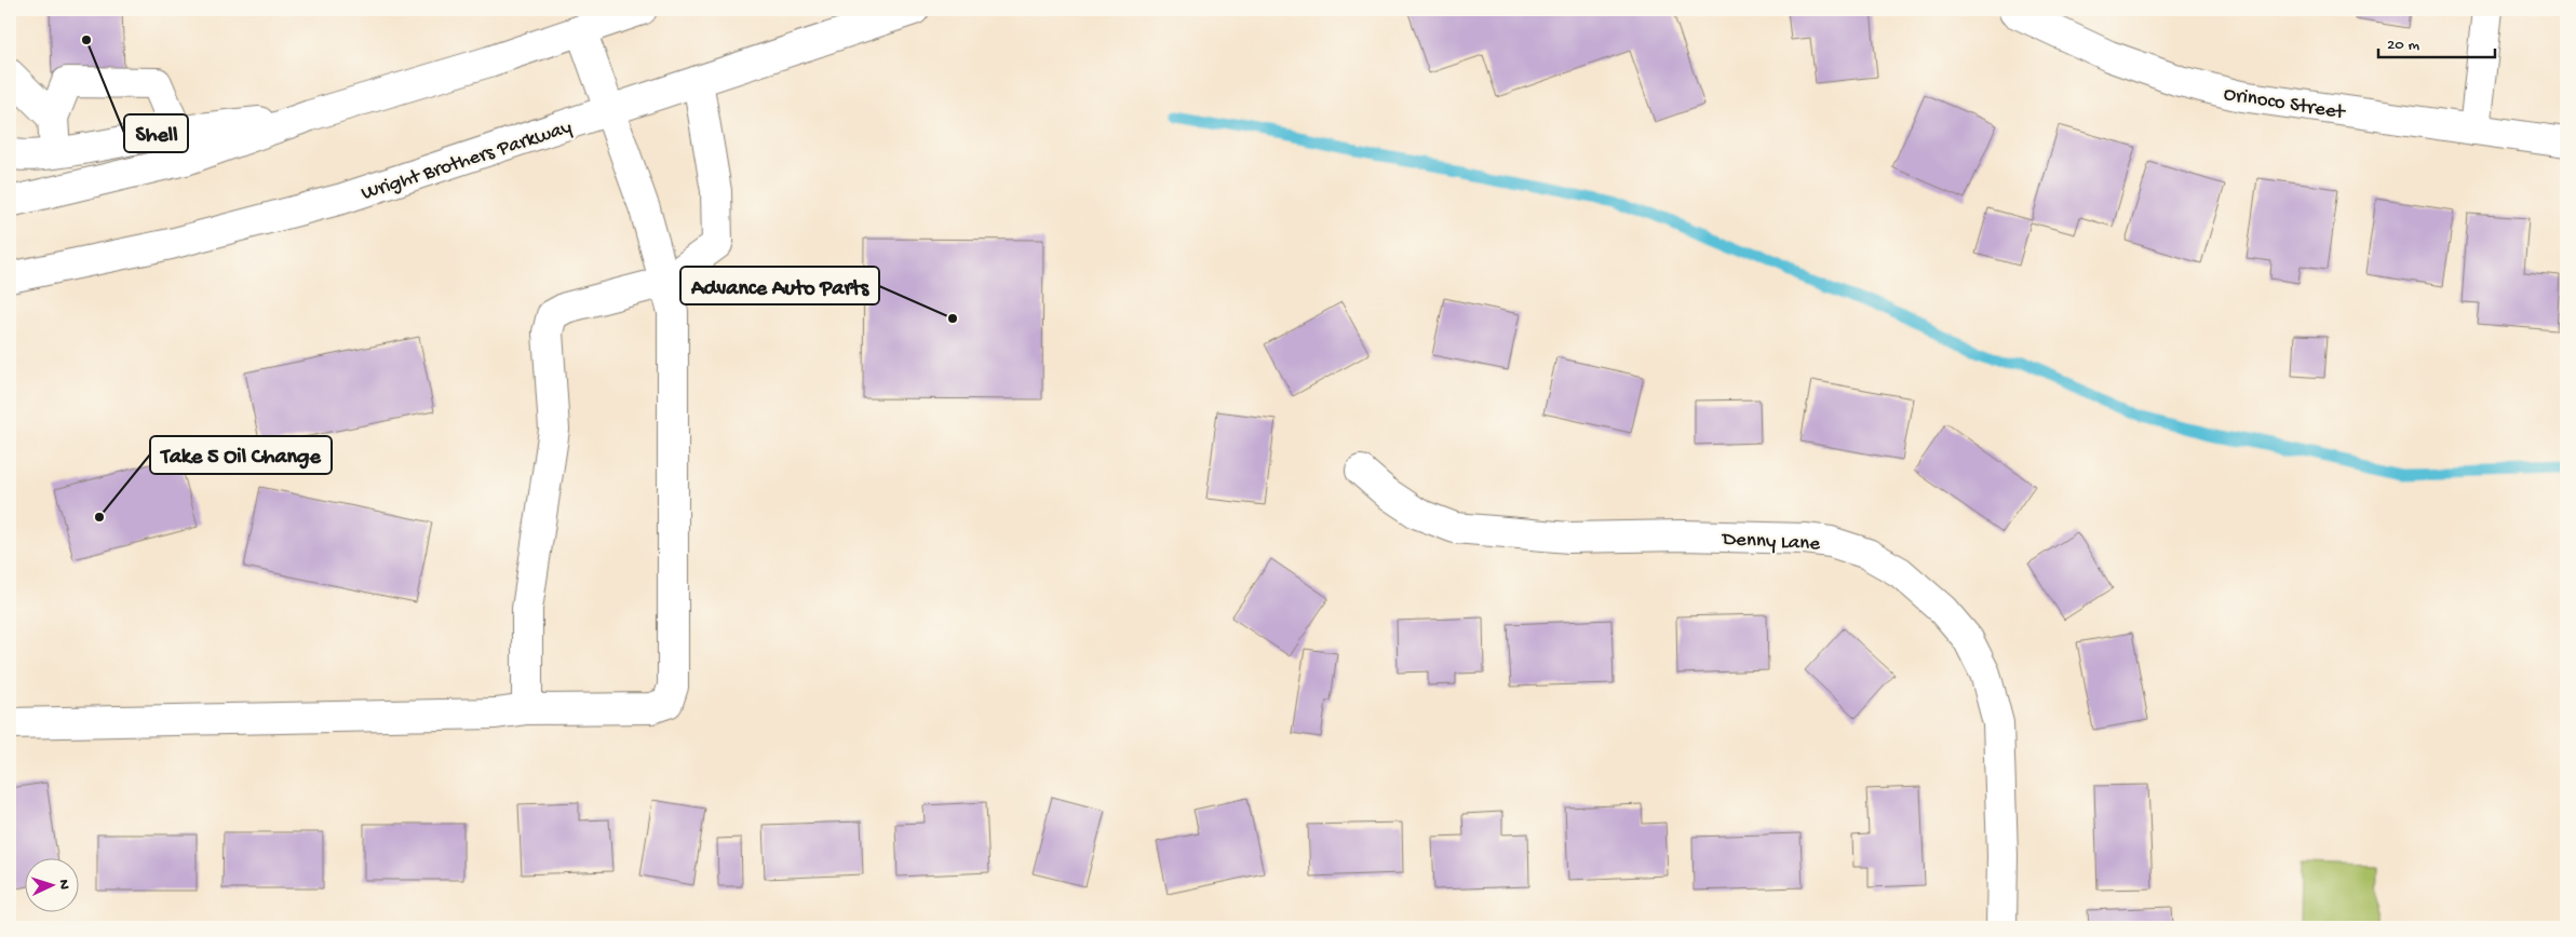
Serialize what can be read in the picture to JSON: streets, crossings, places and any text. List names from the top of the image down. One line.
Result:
{"streets":{"main road":["Orinoco Street","Wright Brothers Parkway","Denny Lane"]},"places":["Shell","Advance Auto Parts","Take 5 Oil Change"],"scale_bar":"20 m","north":"right"}
